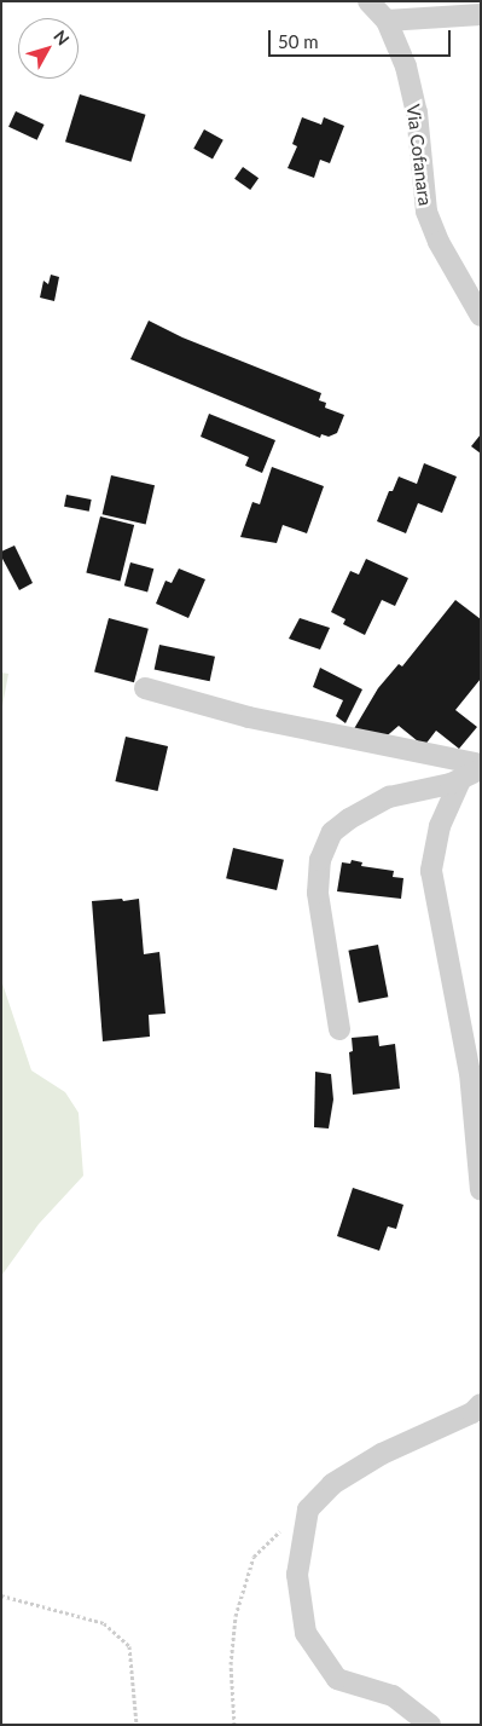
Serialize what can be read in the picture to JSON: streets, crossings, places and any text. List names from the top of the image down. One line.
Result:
{"streets":{"street":["Via Cofanara"]},"scale_bar":"50 m","north":"top right"}
